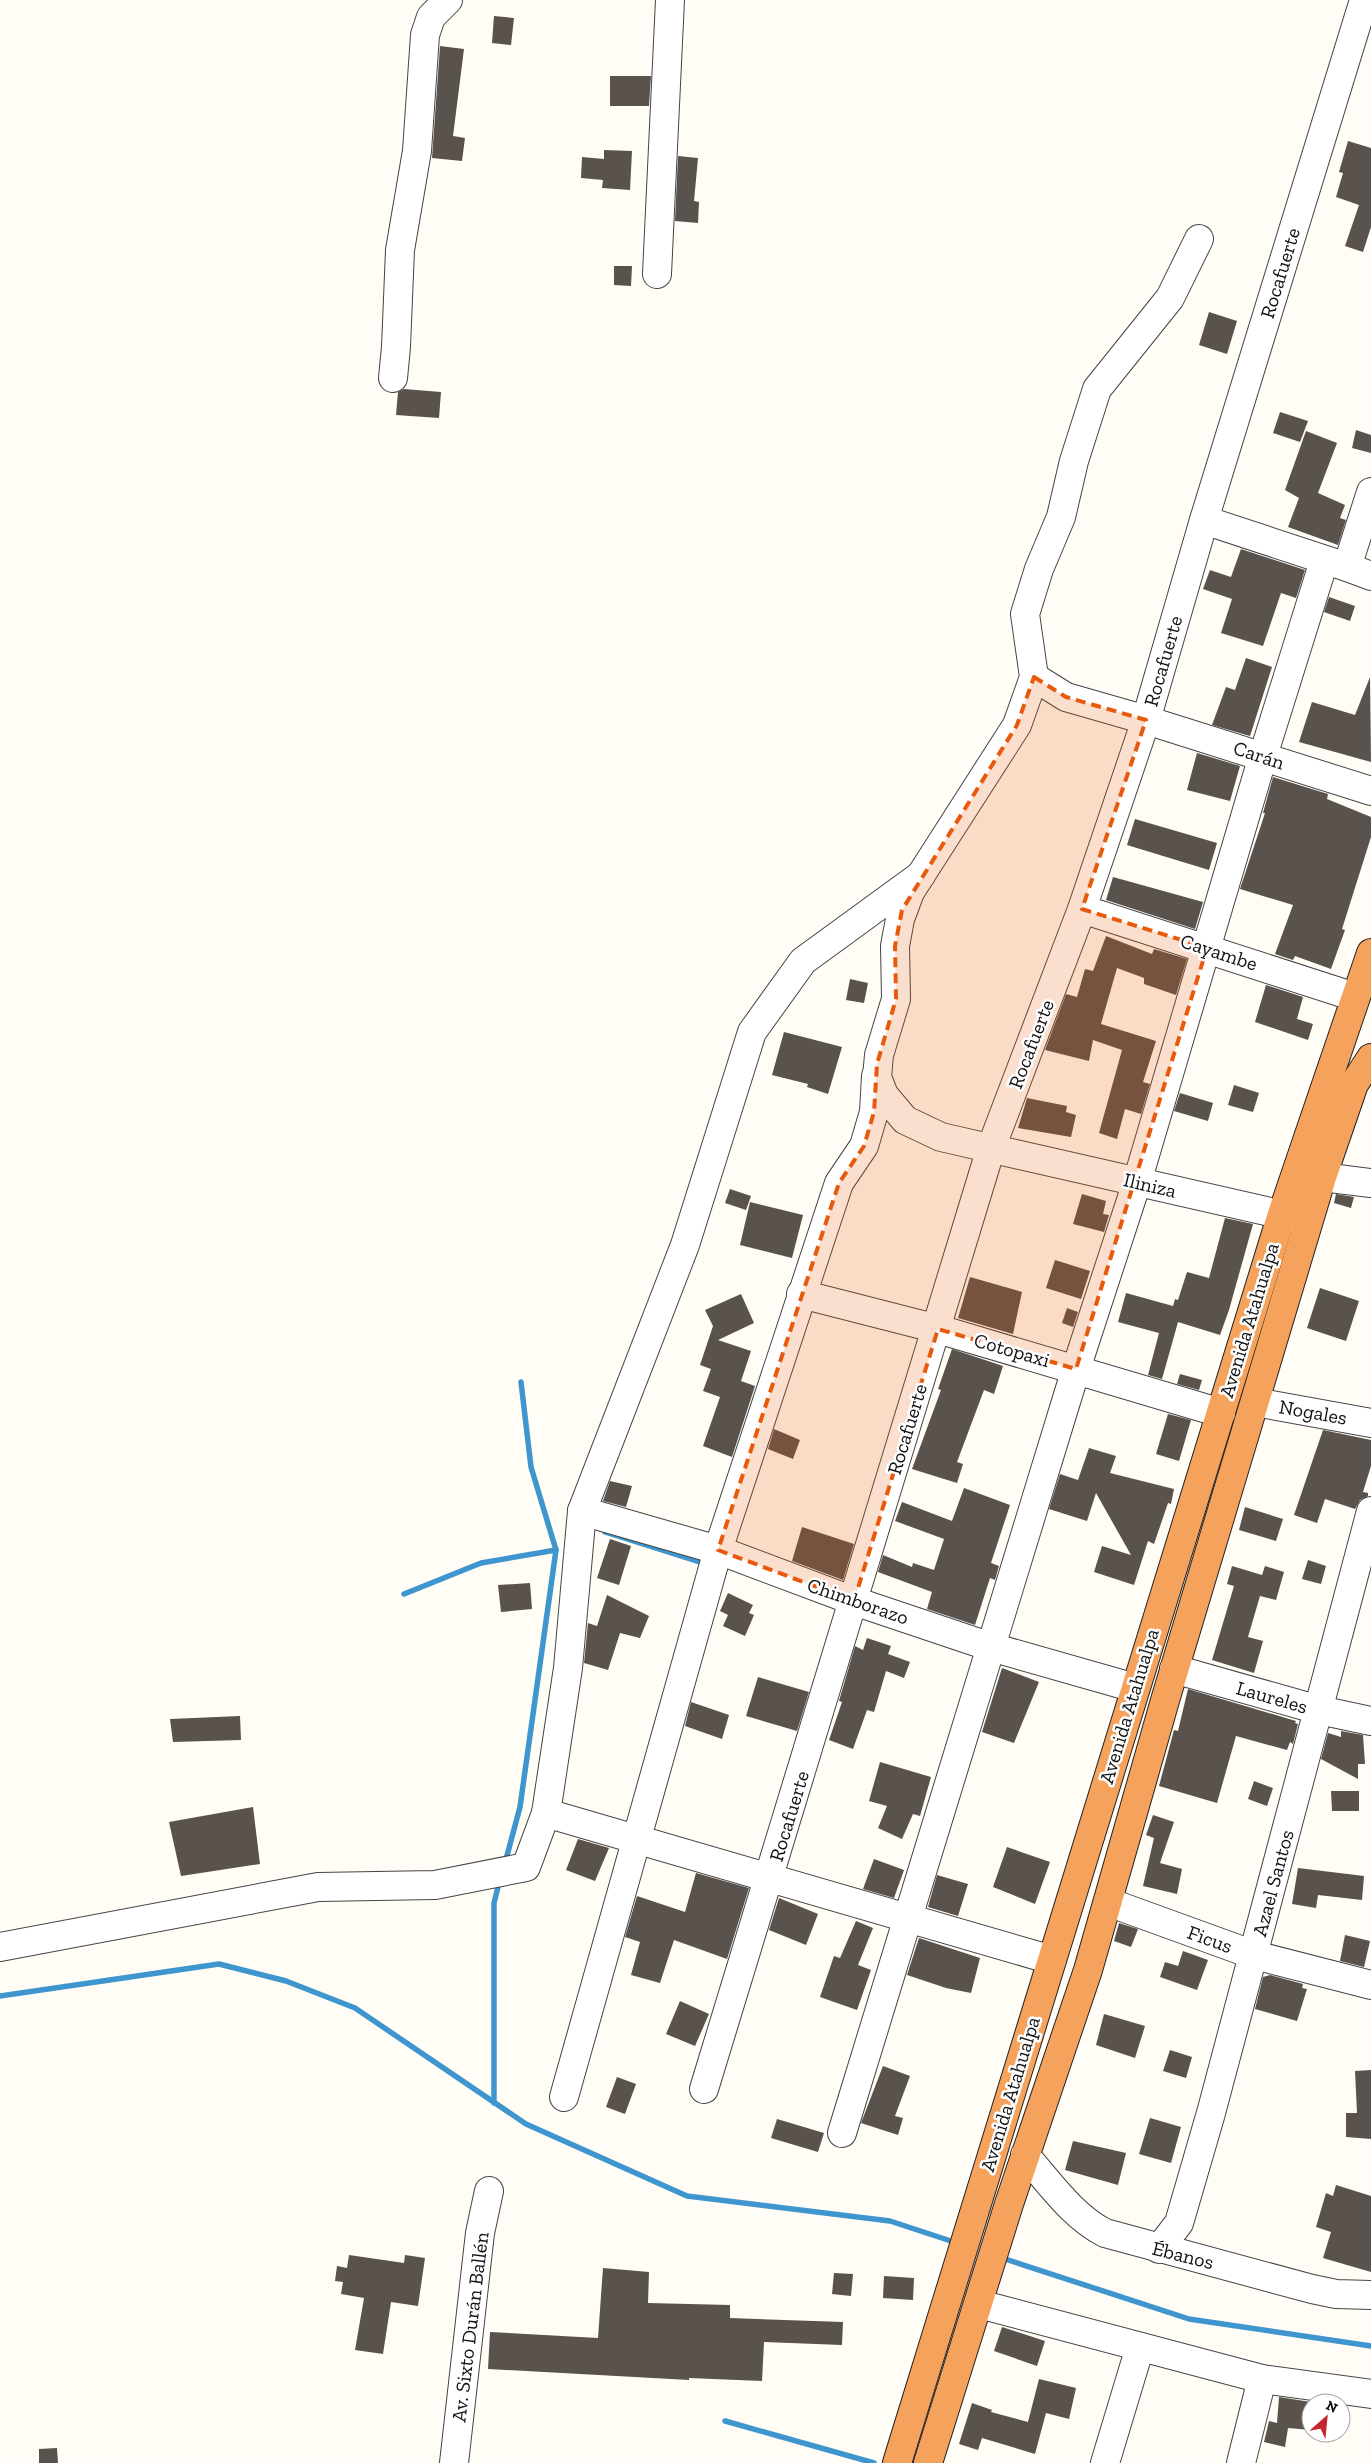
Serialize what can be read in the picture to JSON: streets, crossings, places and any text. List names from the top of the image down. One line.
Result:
{"streets":{"highway":["Avenida Atahualpa"],"street":["Rocafuerte","Carán","Cayambe","Iliniza","Cotopaxi","Nogales","Chimborazo","Laureles","Azael Santos","Ficus","Ébanos","Av. Sixto Durán Ballén"]},"crossings":[["Rocafuerte","Carán"],["Rocafuerte","Cayambe"],["Rocafuerte","Iliniza"],["Rocafuerte","Cotopaxi"],["Rocafuerte","Chimborazo"],["Cayambe","Avenida Atahualpa"],["Iliniza","Avenida Atahualpa"],["Avenida Atahualpa","Cotopaxi"],["Avenida Atahualpa","Nogales"],["Avenida Atahualpa","Chimborazo"],["Avenida Atahualpa","Laureles"],["Avenida Atahualpa","Ficus"],["Avenida Atahualpa","Ébanos"],["Laureles","Azael Santos"],["Azael Santos","Ficus"],["Azael Santos","Ébanos"]],"north":"top right"}
